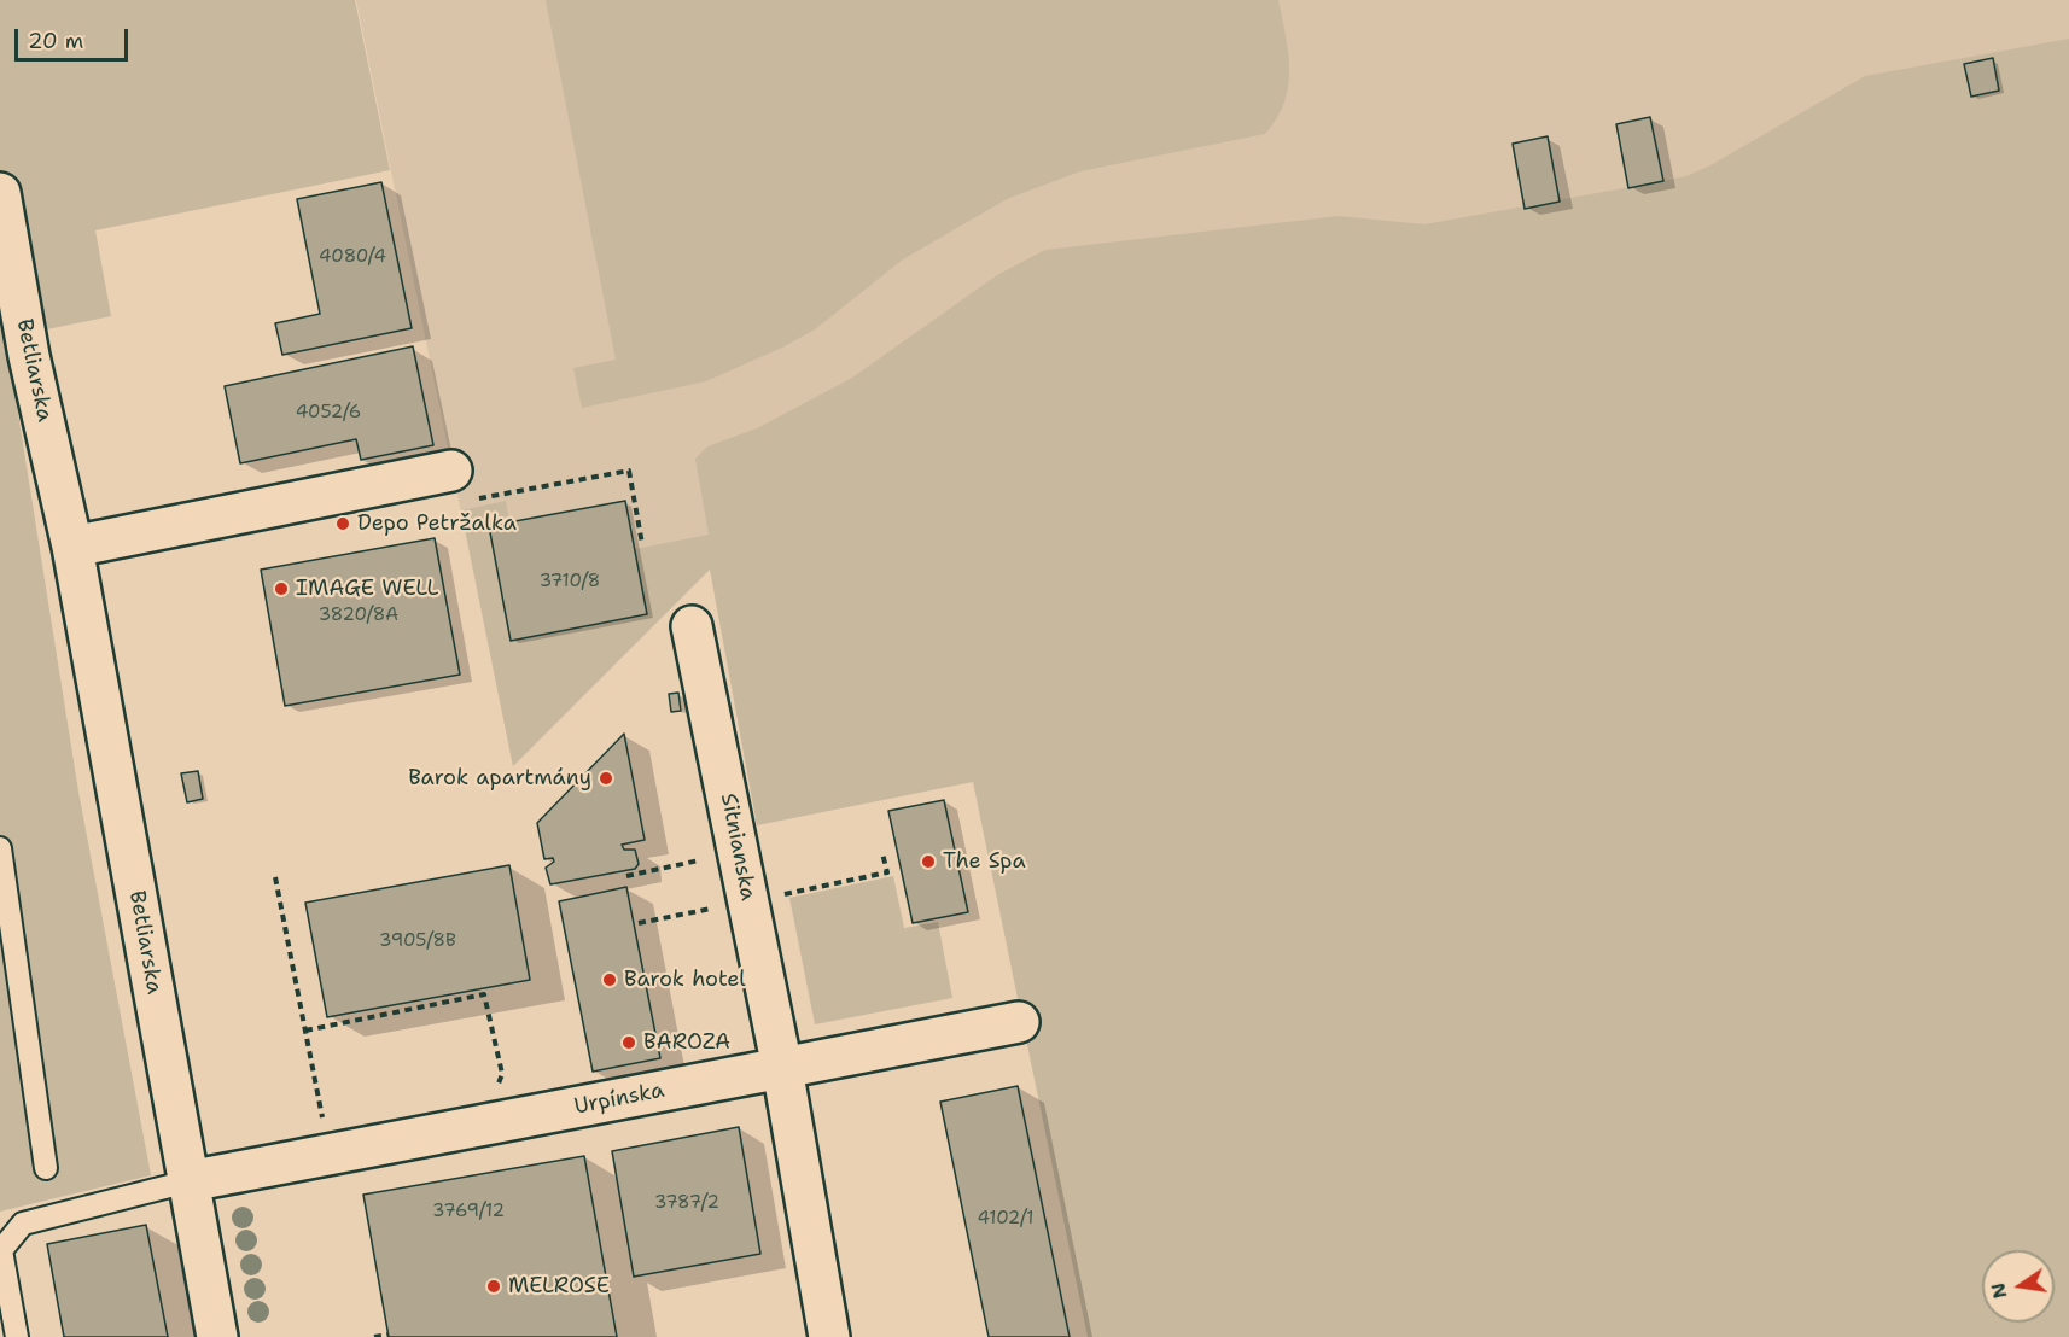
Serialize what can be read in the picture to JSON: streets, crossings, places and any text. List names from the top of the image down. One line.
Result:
{"streets":{"street":["Betliarska","Sitnianska","Urpínska"]},"crossings":[["Betliarska","Urpínska"],["Sitnianska","Urpínska"]],"places":["Depo Petržalka","IMAGE WELL","Barok apartmány","The Spa","Barok hotel","BAROZA","MELROSE"],"house_numbers":["4080/4","4052/6","3710/8","3820/8A","3905/8B","3787/2","3769/12","4102/1"],"scale_bar":"20 m","north":"left"}
